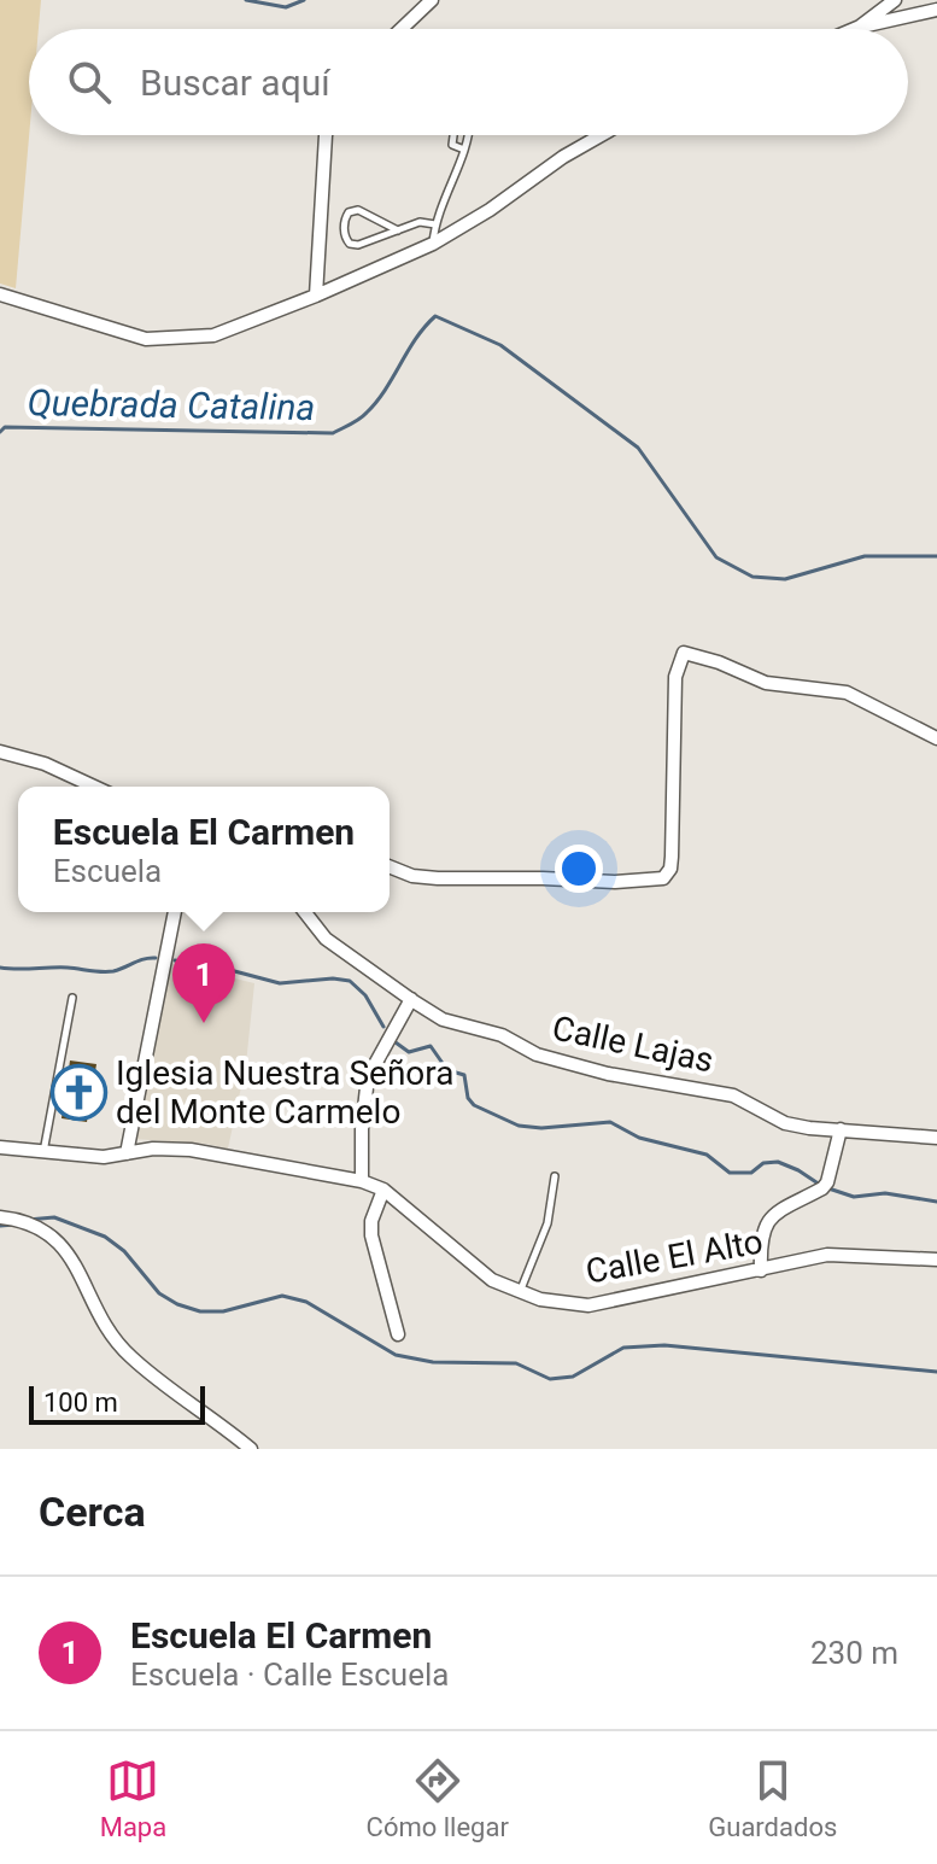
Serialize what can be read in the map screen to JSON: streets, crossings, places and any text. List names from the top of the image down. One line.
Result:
{"streets":{"street":["Calle Lajas","Calle El Alto"]},"water":["Quebrada Catalina"],"places":{"church":["Iglesia Nuestra Señora del Monte Carmelo"]},"scale_bar":"100 m","page":{"search":"Buscar aquí","popup":["Escuela El Carmen","Escuela"],"pins":"1","scale":"100 m","heading":"Cerca","list":[{"mark":"1","name":"Escuela El Carmen","note":"Escuela · Calle Escuela","value":"230 m"}],"nav":["Mapa","Cómo llegar","Guardados"]}}
